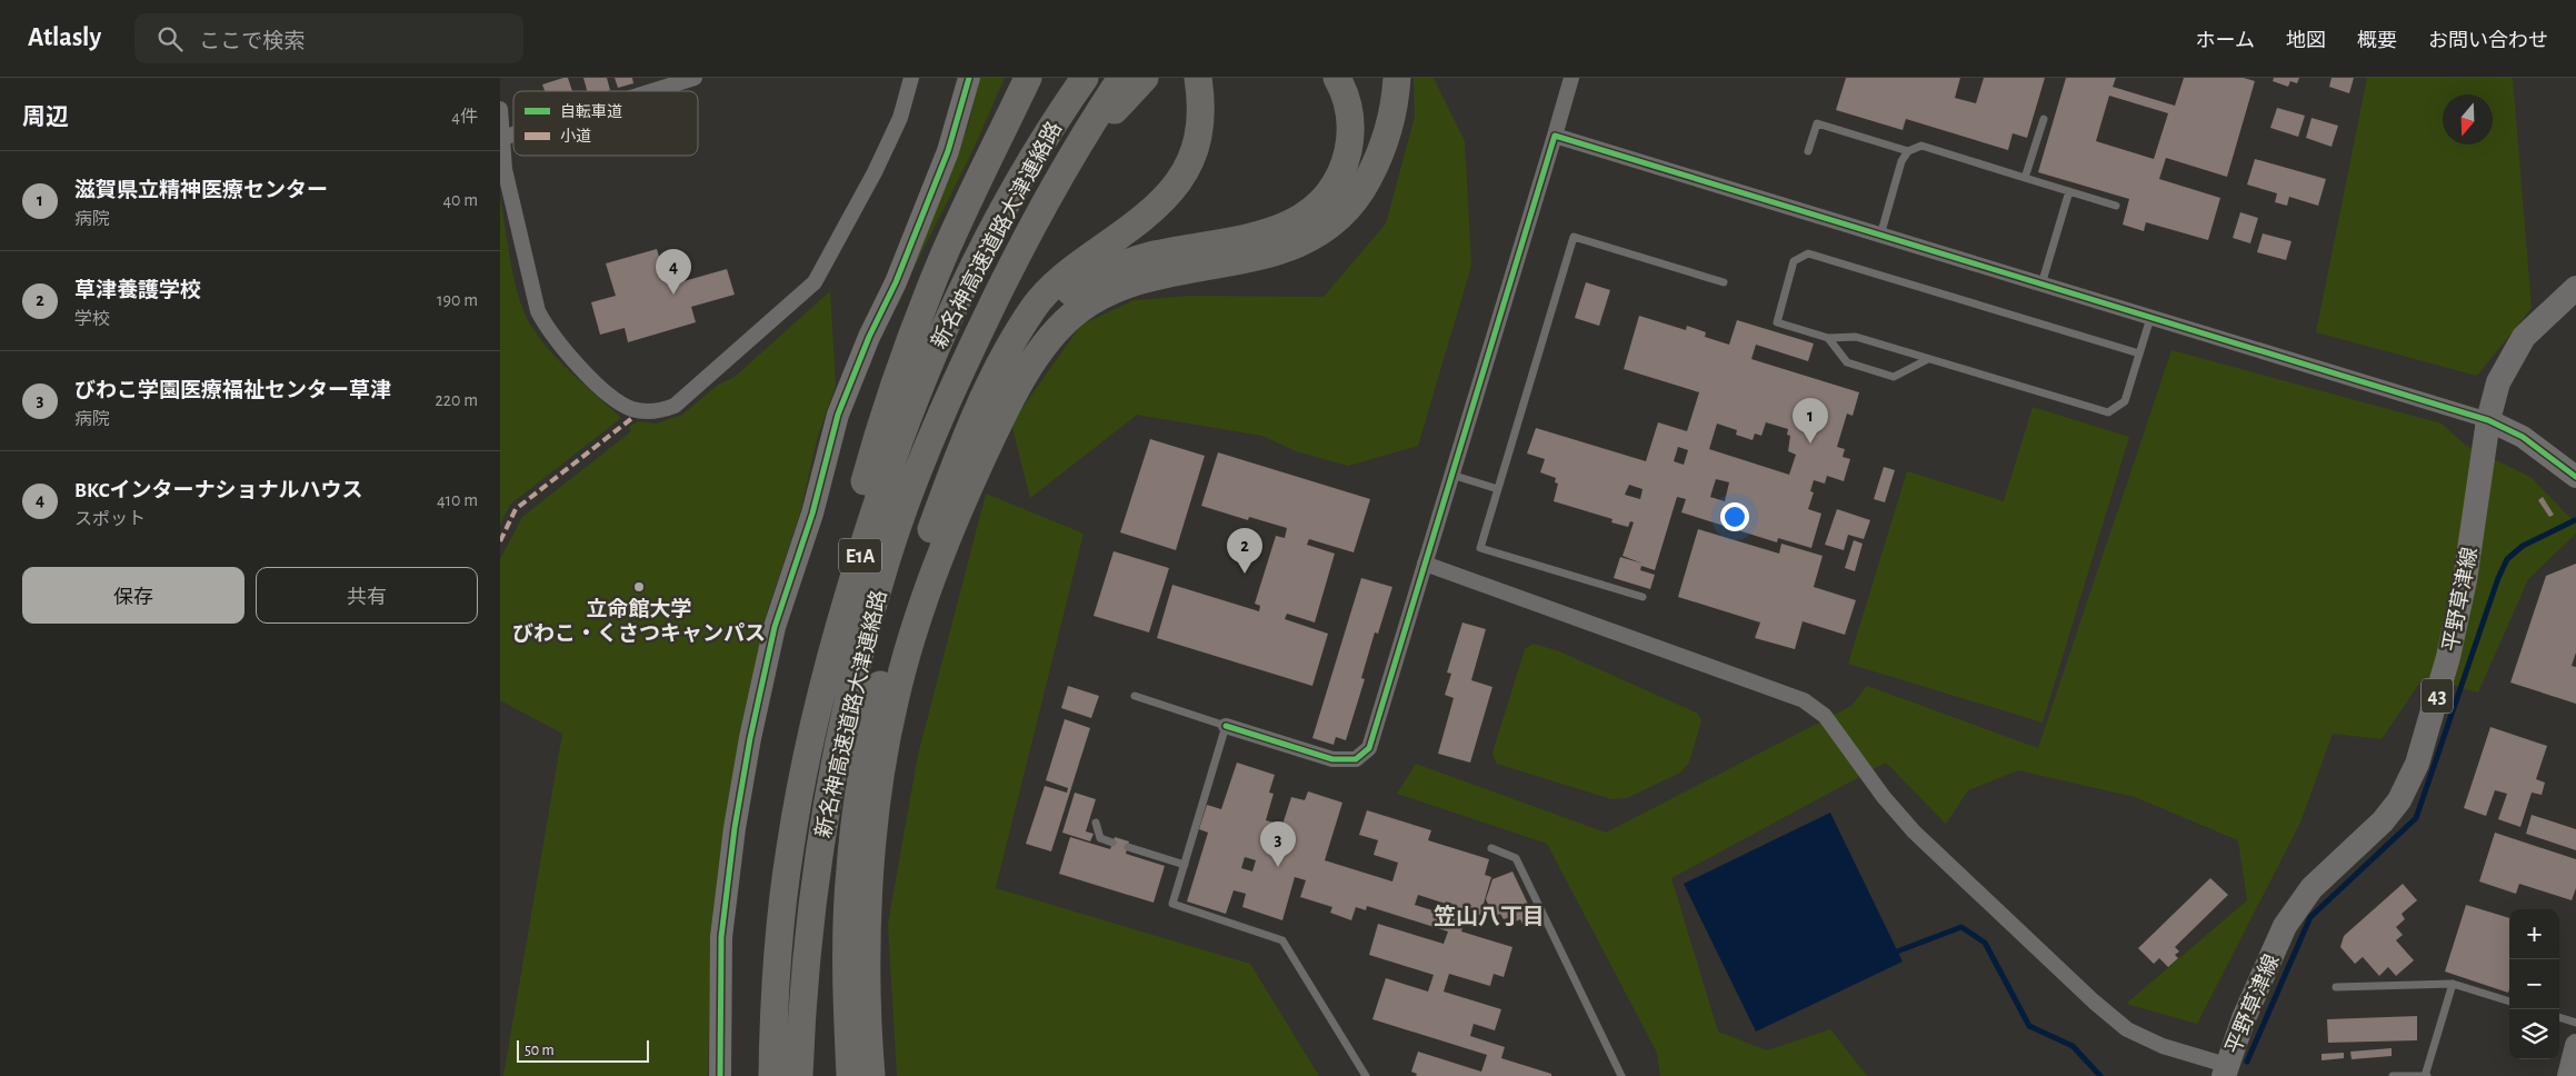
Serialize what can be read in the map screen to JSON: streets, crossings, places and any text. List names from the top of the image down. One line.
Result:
{"streets":{"highway":["新名神高速道路大津連絡路","E1A"],"main road":["平野草津線","43"]},"districts":["笠山八丁目"],"places":["立命館大学 びわこ・くさつキャンパス"],"legend":["自転車道","小道"],"scale_bar":"50 m","north":"bottom","page":{"header":"Atlasly","search":"ここで検索","nav":["ホーム","地図","概要","お問い合わせ"],"heading":["周辺","4件"],"list":[{"mark":"1","name":"滋賀県立精神医療センター","note":"病院","value":"40 m"},{"mark":"2","name":"草津養護学校","note":"学校","value":"190 m"},{"mark":"3","name":"びわこ学園医療福祉センター草津","note":"病院","value":"220 m"},{"mark":"4","name":"BKCインターナショナルハウス","note":"スポット","value":"410 m"}],"pins":["4","1","2","3"],"buttons":["保存","共有"],"map_buttons":["+","−"],"scale":"50 m"}}
